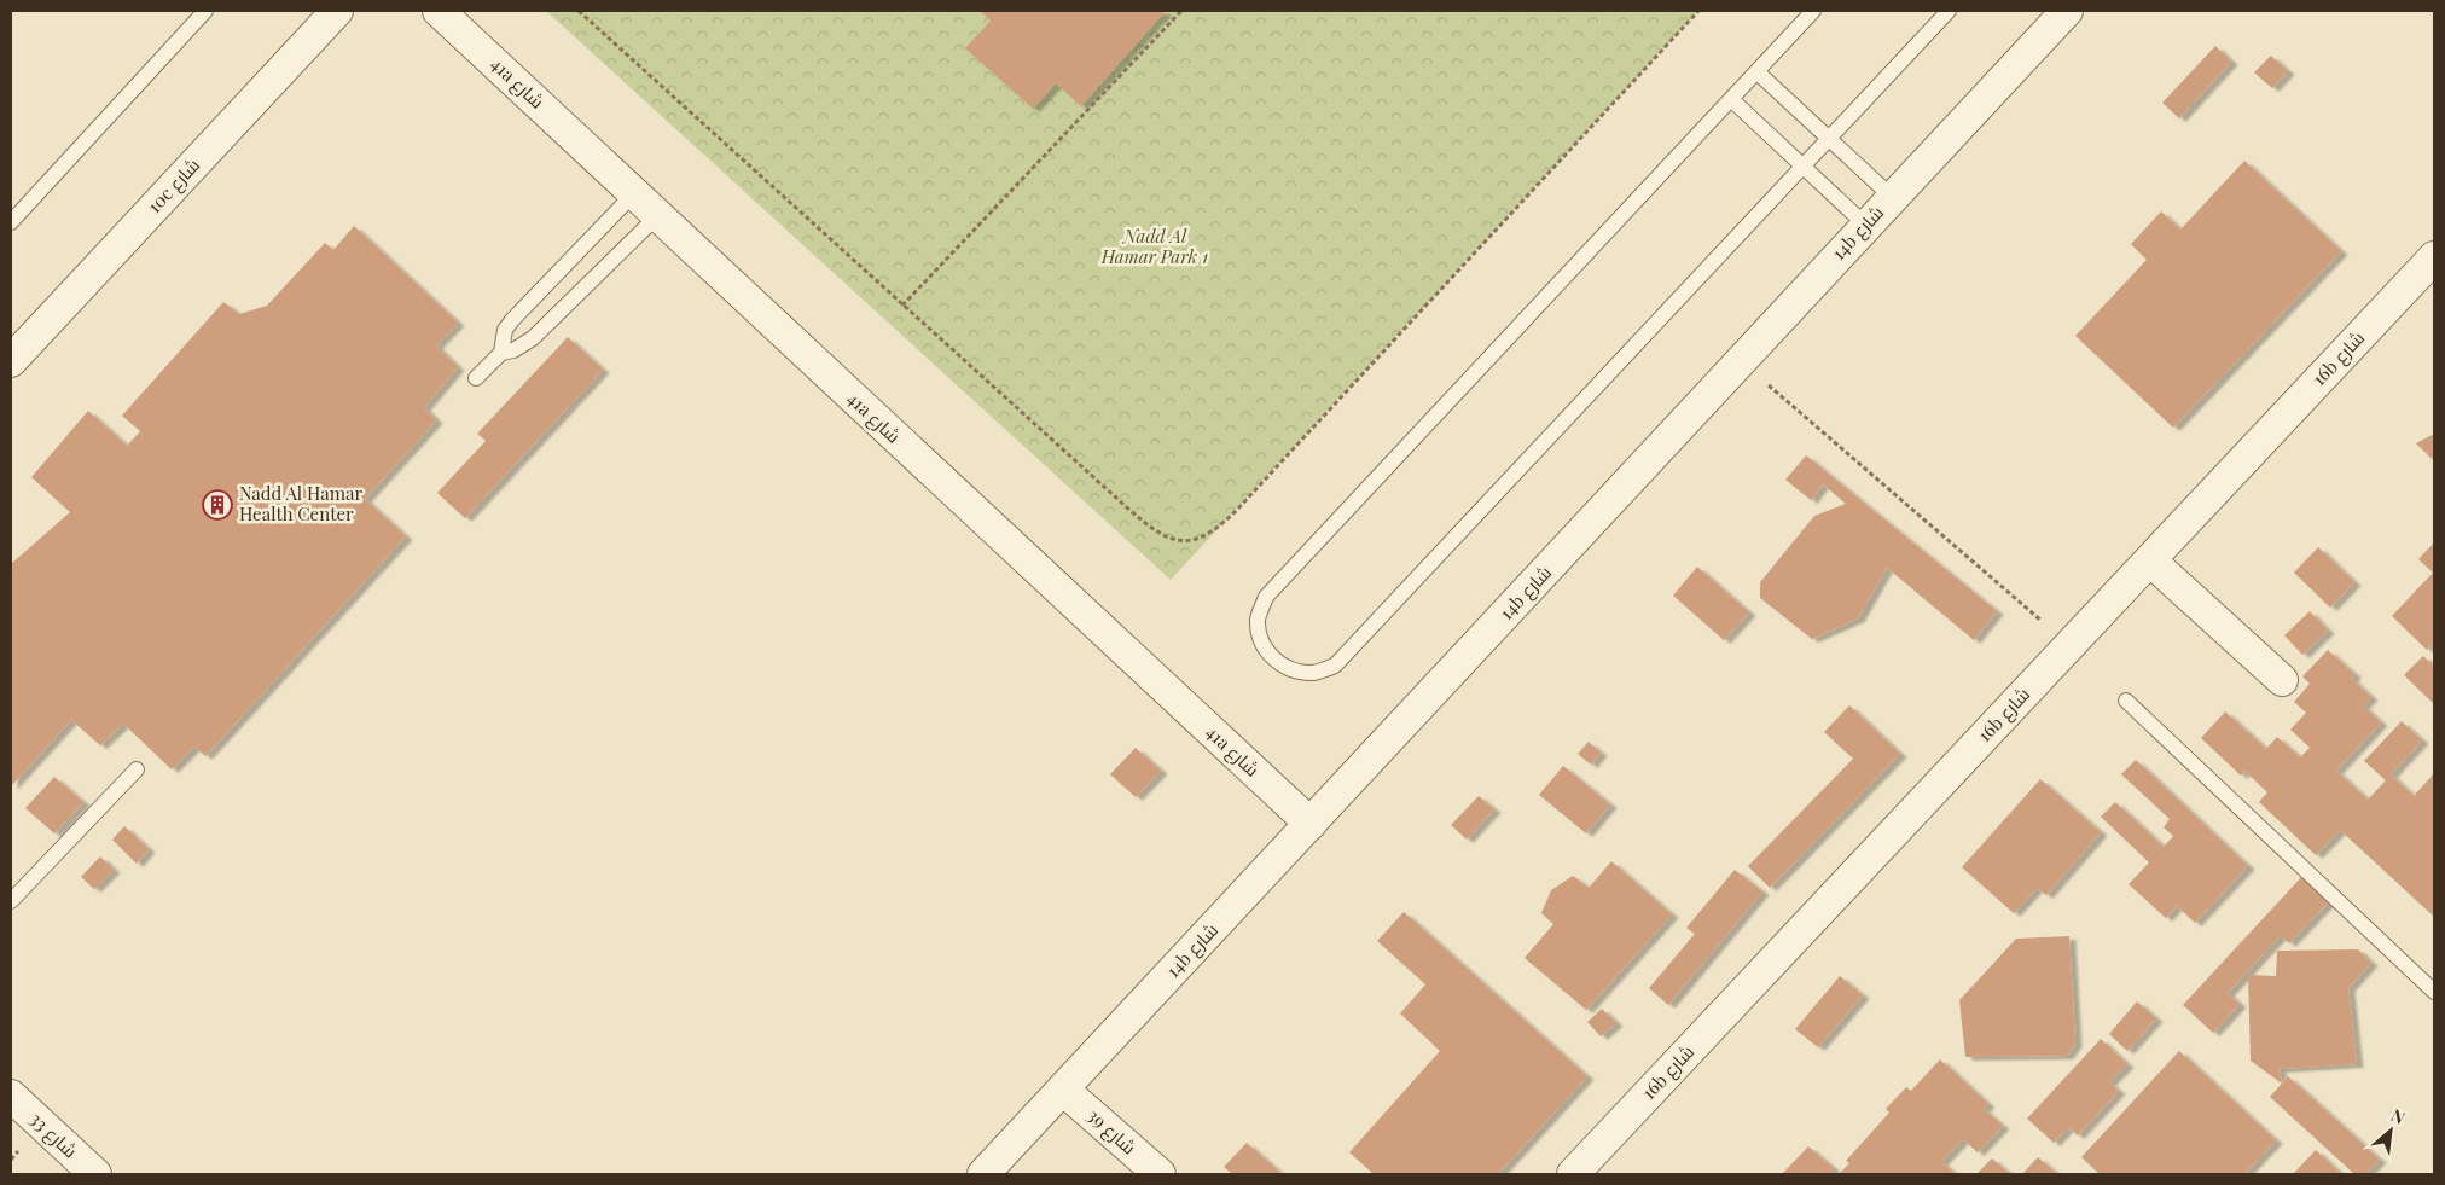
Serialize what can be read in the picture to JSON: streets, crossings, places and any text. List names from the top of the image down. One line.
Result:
{"streets":{"street":["41a شارع","10c شارع","14b شارع","16b شارع","شارع 39","شارع 33"]},"crossings":[["41a شارع","14b شارع"],["14b شارع","شارع 39"]],"parks":["Nadd Al Hamar Park 1"],"places":{"building":["Nadd Al Hamar Health Center"]},"north":"top right"}
